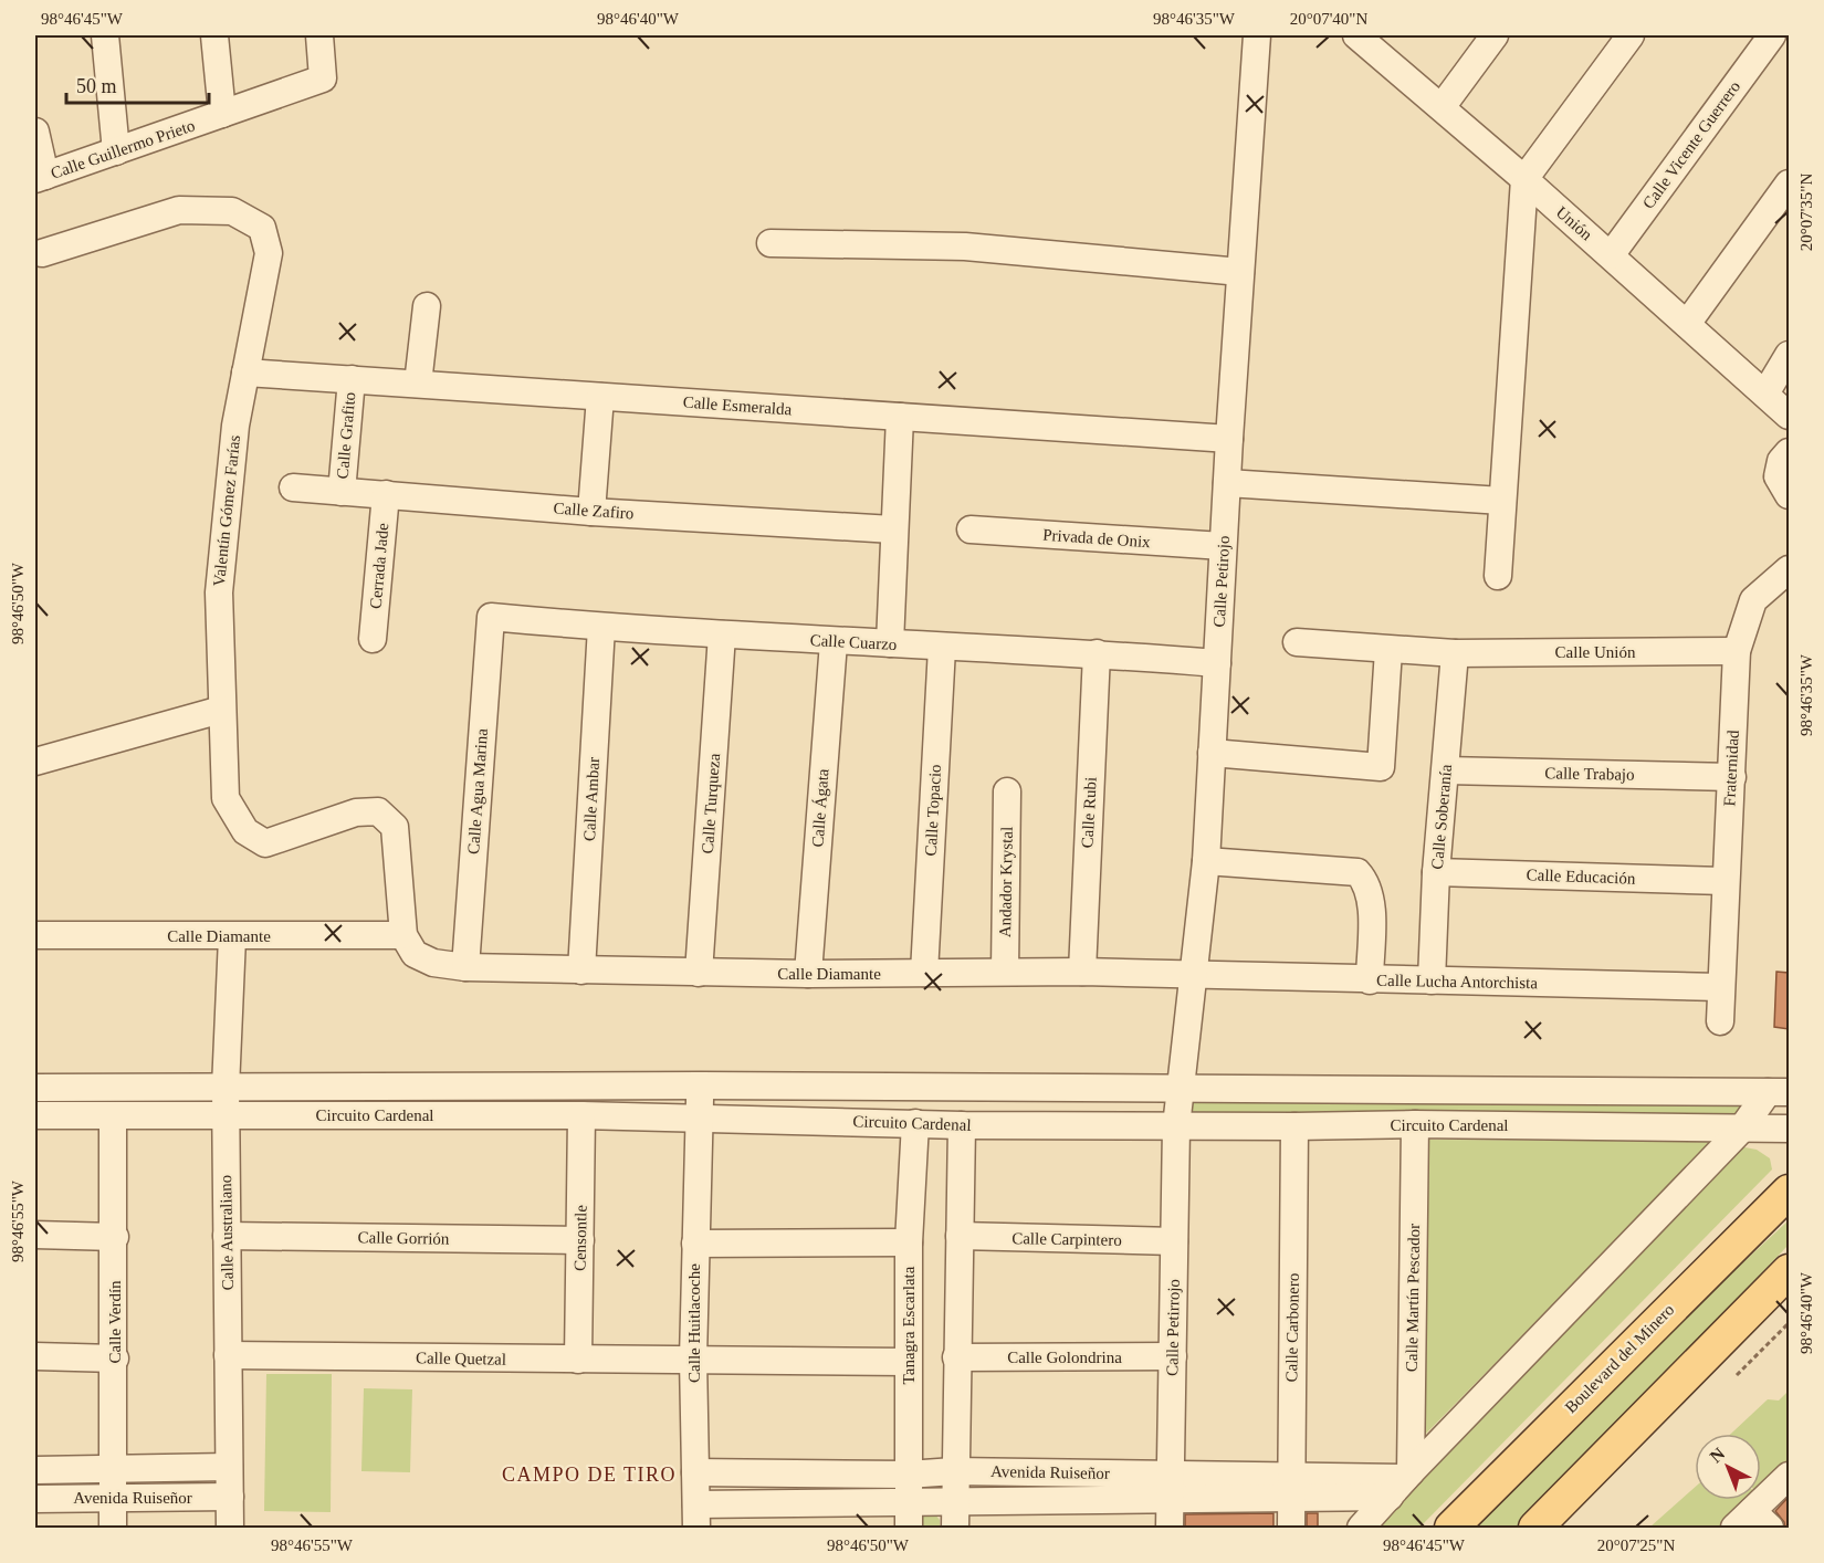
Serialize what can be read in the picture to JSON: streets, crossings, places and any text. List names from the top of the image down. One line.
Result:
{"streets":{"main road":["Boulevard del Minero"],"street":["Calle Vicente Guerrero","Calle Guillermo Prieto","Unión","Calle Esmeralda","Calle Grafito","Valentín Gómez Farías","Calle Zafiro","Privada de Onix","Cerrada Jade","Calle Petirojo","Calle Cuarzo","Calle Unión","Fraternidad","Calle Trabajo","Calle Agua Marina","Calle Ambar","Calle Turqueza","Calle Ágata","Calle Topacio","Calle Rubi","Calle Soberanía","Calle Educación","Andador Krystal","Calle Diamante","Calle Lucha Antorchista","Circuito Cardenal","Calle Australiano","Calle Gorrión","Censontle","Calle Carpintero","Calle Martín Pescador","Calle Verdín","Calle Huitlacoche","Tanagra Escarlata","Calle Petirrojo","Calle Carbonero","Calle Golondrina","Calle Quetzal","Avenida Ruiseñor"]},"crossings":[["Calle Vicente Guerrero","Unión"],["Calle Esmeralda","Calle Grafito"],["Calle Esmeralda","Valentín Gómez Farías"],["Calle Esmeralda","Calle Petirojo"],["Calle Grafito","Calle Zafiro"],["Valentín Gómez Farías","Calle Diamante"],["Calle Zafiro","Cerrada Jade"],["Privada de Onix","Calle Petirojo"],["Calle Petirojo","Calle Cuarzo"],["Calle Petirojo","Calle Diamante"],["Calle Petirojo","Calle Lucha Antorchista"],["Calle Petirojo","Circuito Cardenal"],["Calle Petirojo","Calle Petirrojo"],["Calle Cuarzo","Calle Agua Marina"],["Calle Cuarzo","Calle Ambar"],["Calle Cuarzo","Calle Turqueza"],["Calle Cuarzo","Calle Ágata"],["Calle Cuarzo","Calle Topacio"],["Calle Cuarzo","Calle Rubi"],["Calle Unión","Fraternidad"],["Calle Unión","Calle Soberanía"],["Fraternidad","Calle Trabajo"],["Fraternidad","Calle Educación"],["Fraternidad","Calle Lucha Antorchista"],["Calle Trabajo","Calle Soberanía"],["Calle Agua Marina","Calle Diamante"],["Calle Ambar","Calle Diamante"],["Calle Turqueza","Calle Diamante"],["Calle Ágata","Calle Diamante"],["Calle Topacio","Calle Diamante"],["Calle Rubi","Calle Diamante"],["Calle Soberanía","Calle Educación"],["Calle Soberanía","Calle Lucha Antorchista"],["Andador Krystal","Calle Diamante"],["Calle Diamante","Calle Lucha Antorchista"],["Calle Diamante","Calle Australiano"],["Circuito Cardenal","Calle Australiano"],["Circuito Cardenal","Censontle"],["Circuito Cardenal","Calle Martín Pescador"],["Circuito Cardenal","Calle Verdín"],["Circuito Cardenal","Calle Huitlacoche"],["Circuito Cardenal","Tanagra Escarlata"],["Circuito Cardenal","Calle Petirrojo"],["Circuito Cardenal","Calle Carbonero"],["Calle Australiano","Calle Gorrión"],["Calle Australiano","Calle Quetzal"],["Calle Australiano","Avenida Ruiseñor"],["Calle Gorrión","Censontle"],["Censontle","Calle Quetzal"],["Calle Carpintero","Calle Petirrojo"],["Calle Martín Pescador","Avenida Ruiseñor"],["Calle Verdín","Avenida Ruiseñor"],["Calle Huitlacoche","Calle Quetzal"],["Calle Huitlacoche","Avenida Ruiseñor"],["Tanagra Escarlata","Avenida Ruiseñor"],["Calle Petirrojo","Calle Golondrina"],["Calle Petirrojo","Avenida Ruiseñor"],["Calle Carbonero","Avenida Ruiseñor"]],"districts":["CAMPO DE TIRO"],"scale_bar":"50 m","north":"top left","coordinates":["98°46'45\"W","98°46'40\"W","98°46'35\"W","20°07'40\"N","20°07'35\"N","98°46'50\"W","98°46'55\"W","20°07'25\"N"]}
